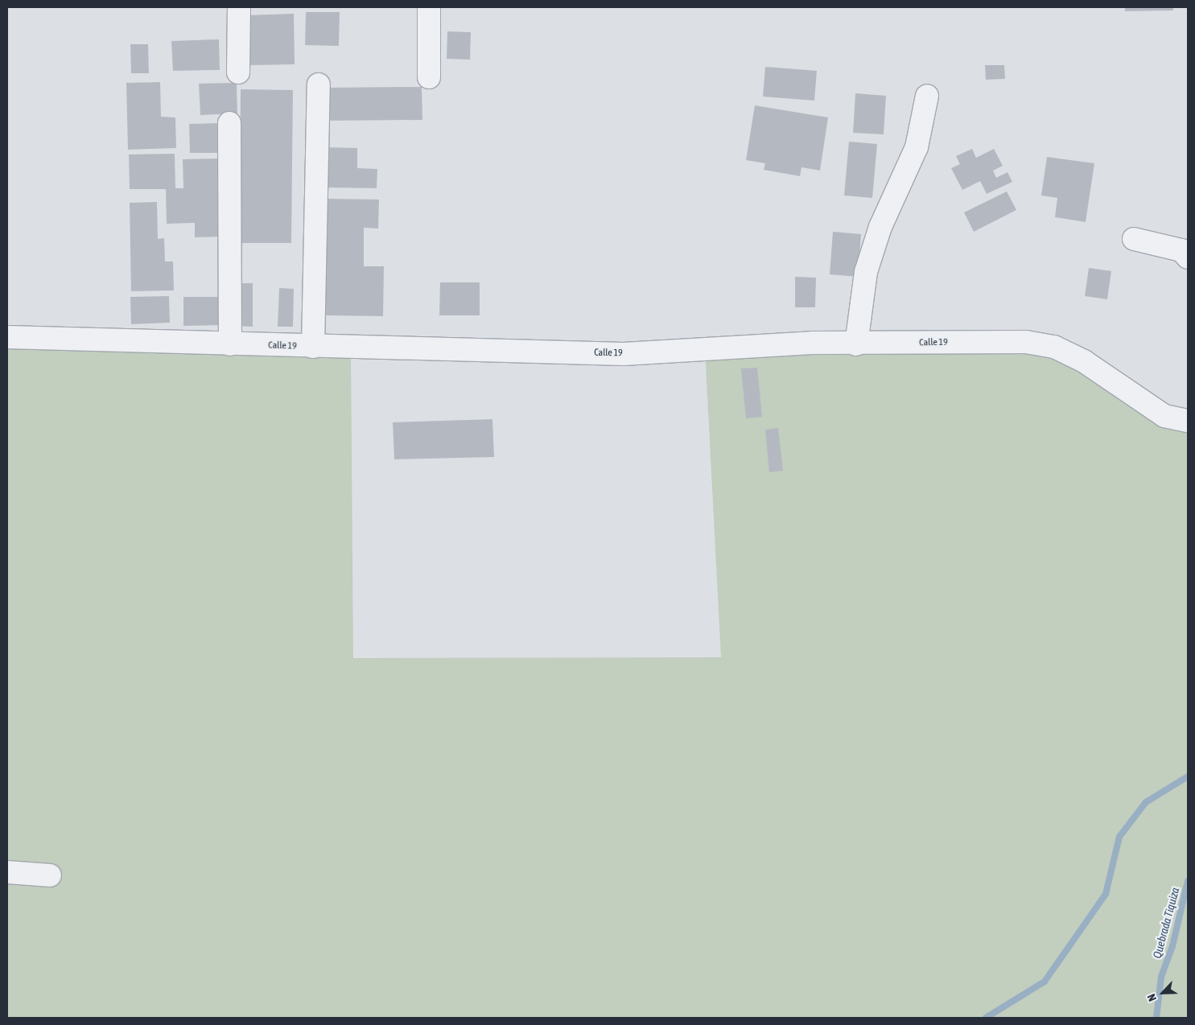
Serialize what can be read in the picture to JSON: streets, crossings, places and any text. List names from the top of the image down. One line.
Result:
{"streets":{"street":["Calle 19"]},"water":["Quebrada Tiquiza"],"north":"bottom left"}
